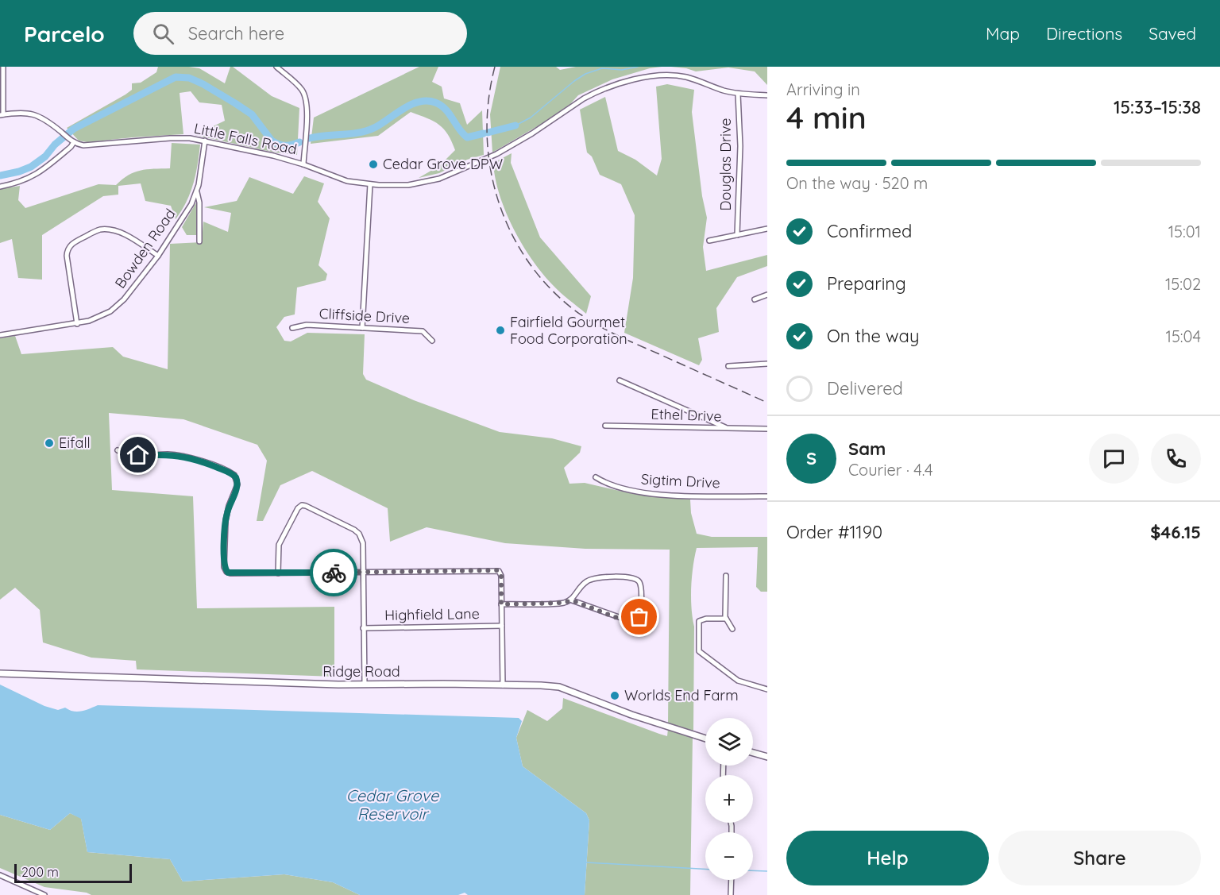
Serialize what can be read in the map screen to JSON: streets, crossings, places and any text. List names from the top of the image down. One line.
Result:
{"streets":{"main road":["Ridge Road"],"street":["Little Falls Road","Douglas Drive","Bowden Road","Cliffside Drive","Ethel Drive","Sigtim Drive","Highfield Lane"]},"crossings":[["Little Falls Road","Douglas Drive"],["Little Falls Road","Bowden Road"]],"water":["Cedar Grove Reservoir"],"places":["Cedar Grove DPW","Fairfield Gourmet Food Corporation","Eifall","Worlds End Farm"],"scale_bar":"200 m","page":{"header":"Parcelo","search":"Search here","nav":["Map","Directions","Saved"],"heading":["4 min","Arriving in","15:33–15:38"],"panel":["Sam","Courier · 4.4","Order #1190","$46.15"],"bar":"On the way · 520 m","list":[["Confirmed","15:01"],["Preparing","15:02"],["On the way","15:04"],"Delivered"],"round":"S","map_buttons":["+","−"],"buttons":["Help","Share"],"scale":"200 m"}}
